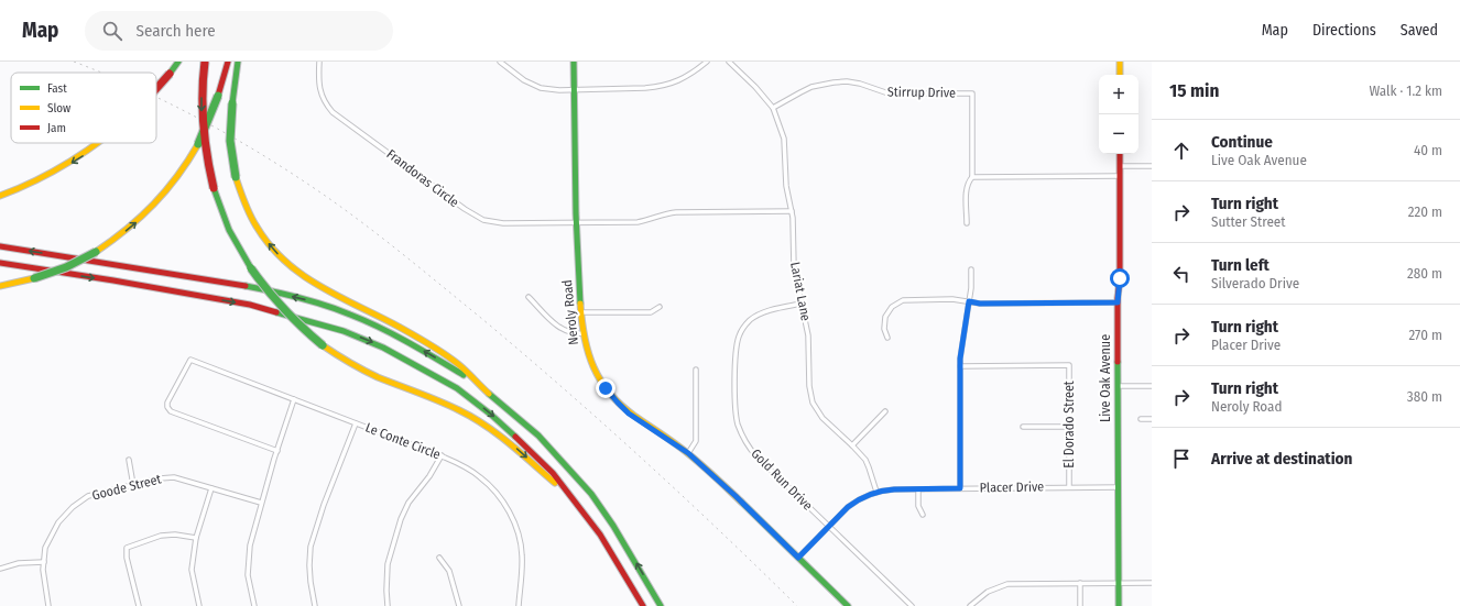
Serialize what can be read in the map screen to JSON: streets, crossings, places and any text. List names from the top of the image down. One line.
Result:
{"streets":{"main road":["Neroly Road","Live Oak Avenue"],"street":["Stirrup Drive","Frandoras Circle","Lariat Lane","El Dorado Street","Le Conte Circle","Gold Run Drive","Goode Street","Placer Drive"]},"crossings":[["Stirrup Drive","Lariat Lane"],["Frandoras Circle","Lariat Lane"],["Frandoras Circle","Neroly Road"],["Lariat Lane","Gold Run Drive"],["Lariat Lane","Placer Drive"],["Neroly Road","Placer Drive"],["Live Oak Avenue","Placer Drive"],["El Dorado Street","Placer Drive"],["Gold Run Drive","Placer Drive"]],"legend":["Fast","Slow","Jam"],"page":{"header":"Map","search":"Search here","nav":["Map","Directions","Saved"],"heading":["15 min","Walk · 1.2 km"],"map_buttons":["+","−"],"list":[["Continue","Live Oak Avenue","40 m"],["Turn right","Sutter Street","220 m"],["Turn left","Silverado Drive","280 m"],["Turn right","Placer Drive","270 m"],["Turn right","Neroly Road","380 m"],"Arrive at destination"]}}
